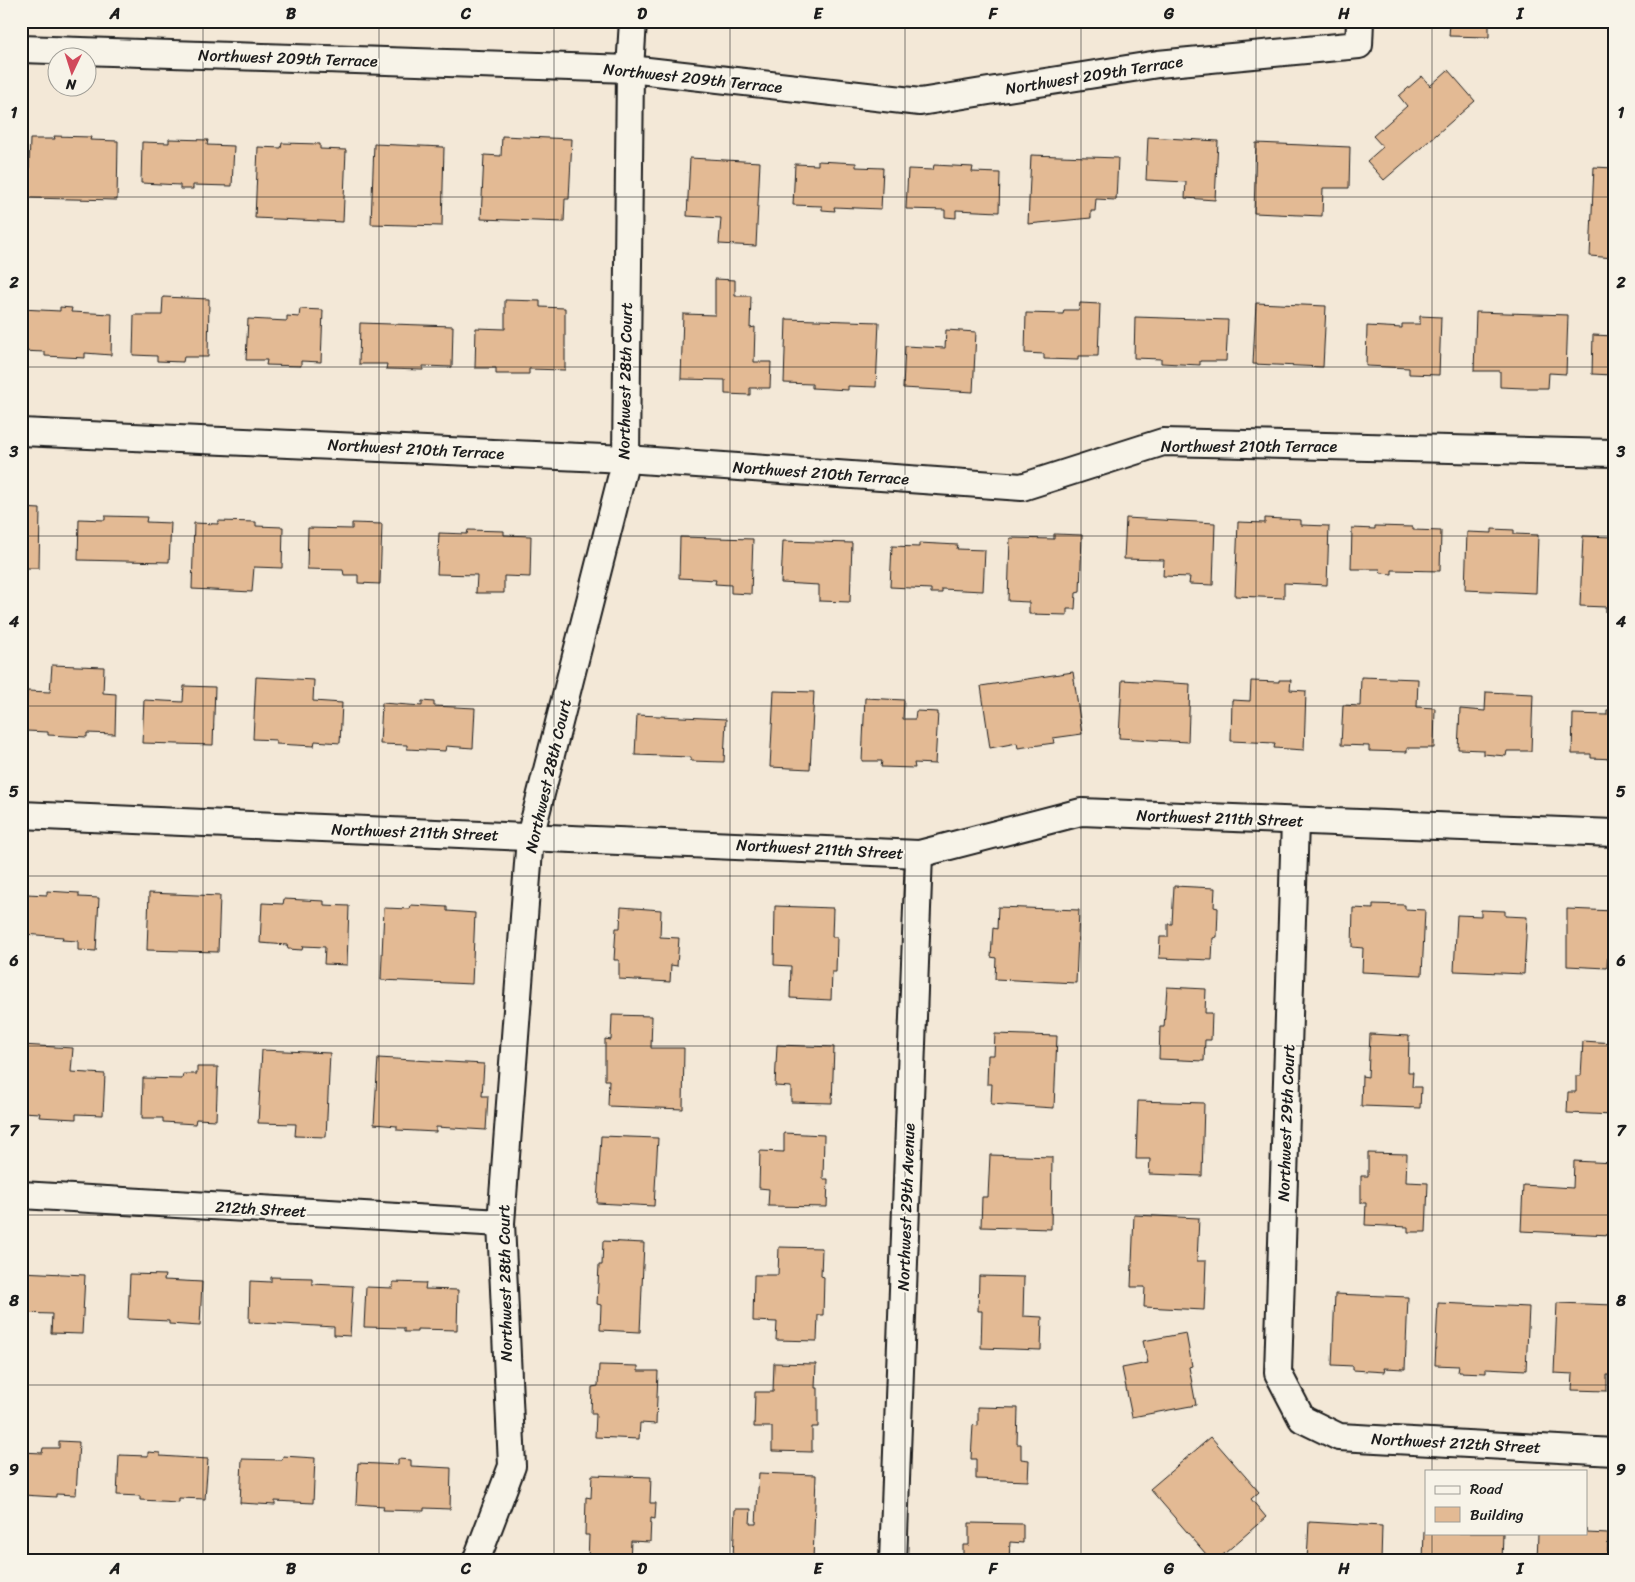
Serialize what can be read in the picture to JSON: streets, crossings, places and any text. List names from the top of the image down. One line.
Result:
{"streets":{"street":["Northwest 209th Terrace","Northwest 28th Court","Northwest 210th Terrace","Northwest 211th Street","Northwest 29th Court","Northwest 29th Avenue","212th Street","Northwest 212th Street"]},"crossings":[["Northwest 209th Terrace","Northwest 28th Court"],["Northwest 28th Court","Northwest 210th Terrace"],["Northwest 28th Court","Northwest 211th Street"],["Northwest 28th Court","212th Street"],["Northwest 211th Street","Northwest 29th Court"],["Northwest 211th Street","Northwest 29th Avenue"],["Northwest 29th Court","Northwest 212th Street"]],"legend":["Road","Building"],"north":"bottom","grid":{"columns":["A","B","C","D","E","F","G","H","I"],"rows":["1","2","3","4","5","6","7","8","9"]}}
